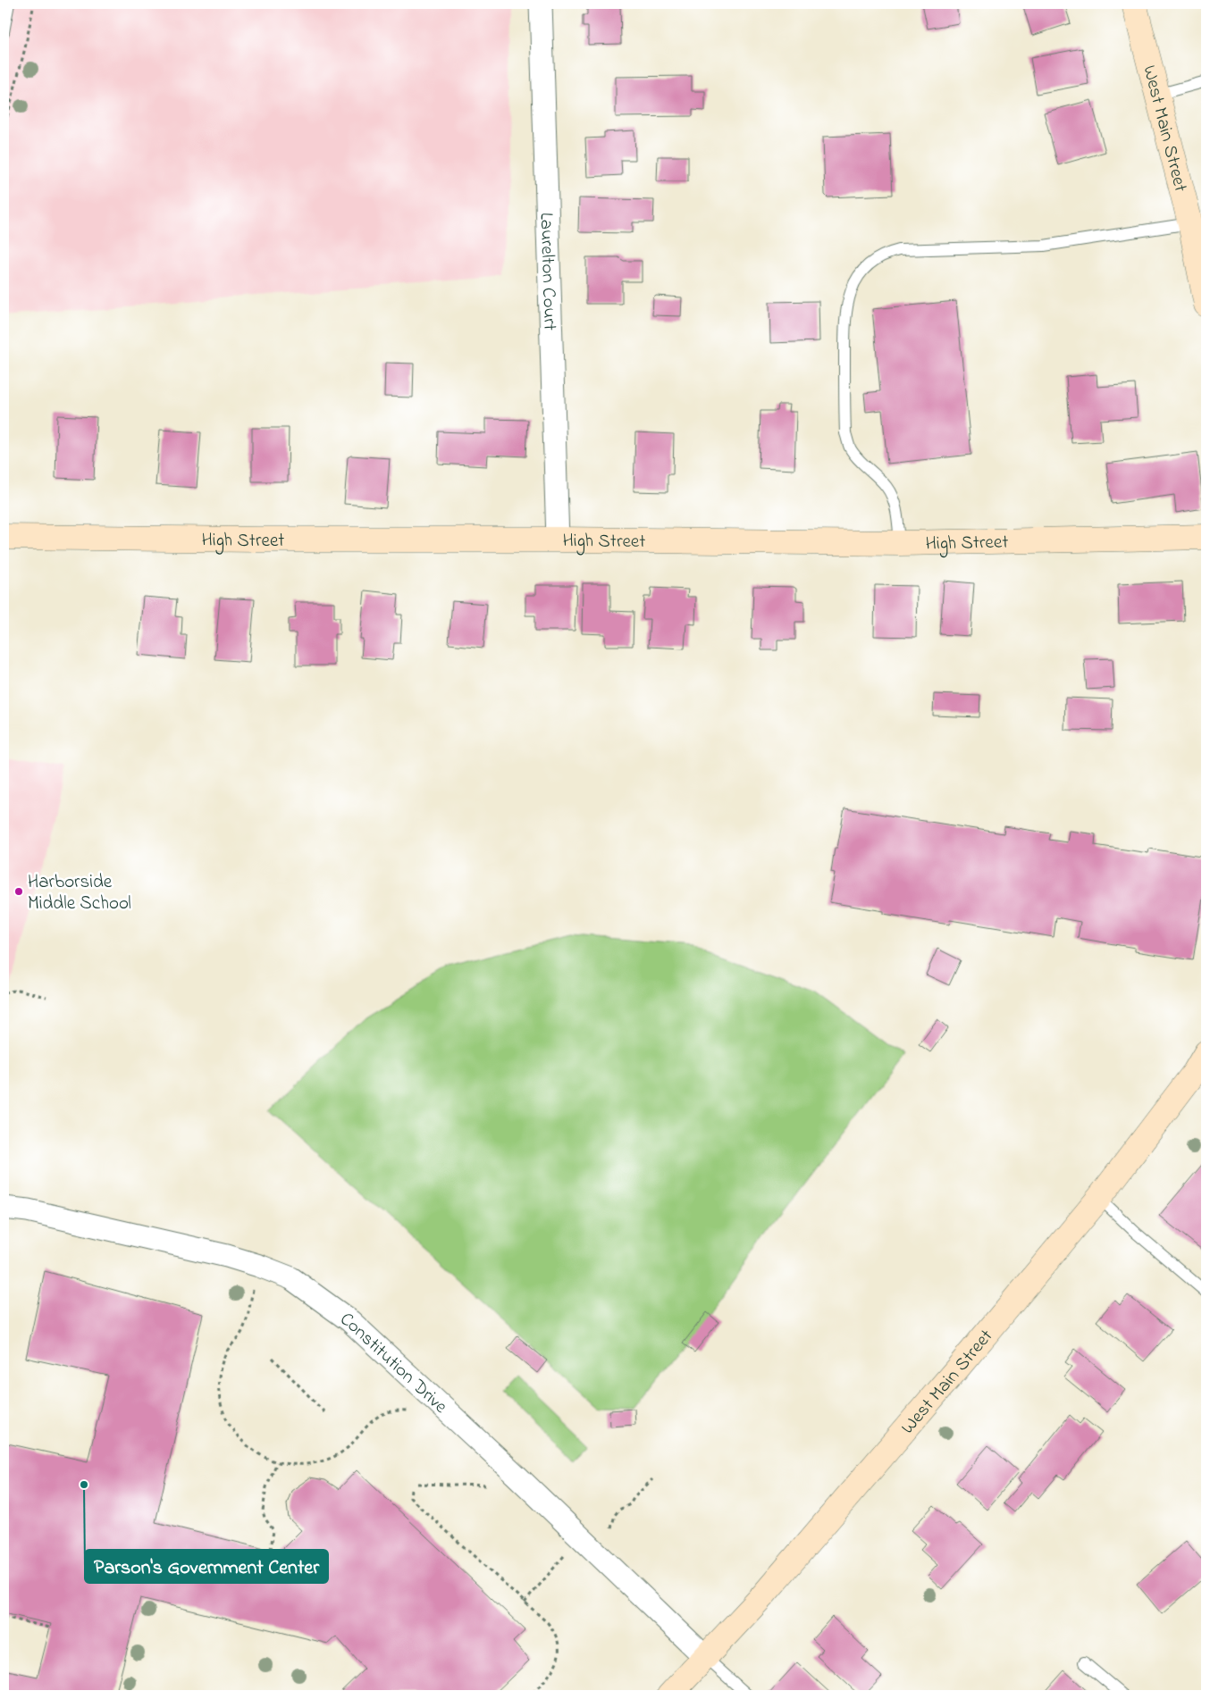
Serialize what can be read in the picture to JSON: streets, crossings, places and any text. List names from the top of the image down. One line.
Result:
{"streets":{"main road":["West Main Street","High Street"],"street":["Laurelton Court","Constitution Drive"]},"crossings":[["West Main Street","Constitution Drive"],["Laurelton Court","High Street"]],"places":["Harborside Middle School","Parson's Government Center"]}
